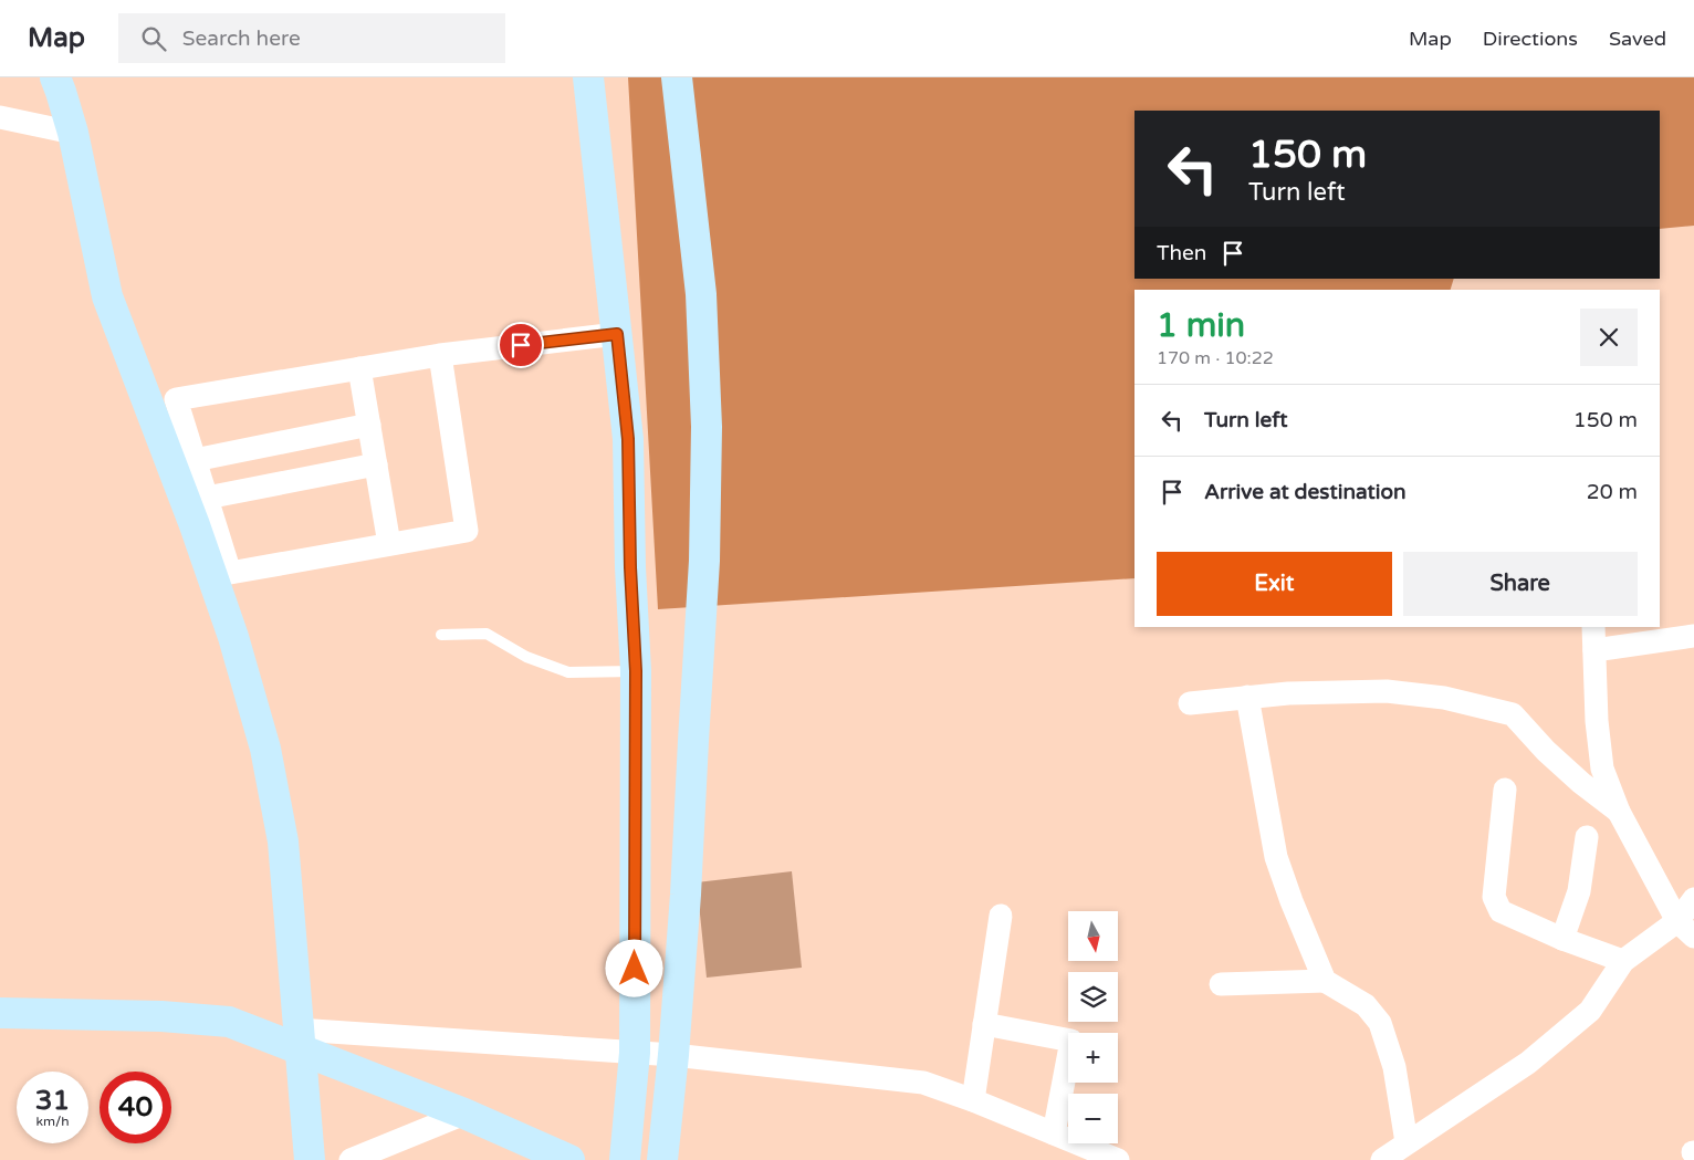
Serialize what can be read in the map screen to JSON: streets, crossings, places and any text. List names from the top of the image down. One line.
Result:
{"north":"bottom","page":{"header":"Map","search":"Search here","nav":["Map","Directions","Saved"],"turn":["150 m","Turn left"],"then":"Then","heading":["1 min","170 m · 10:22"],"list":[{"name":"Turn left","value":"150 m"},{"name":"Arrive at destination","value":"20 m"}],"buttons":["Exit","Share"],"map_buttons":["+","−"],"speed":"31 km/h","limit":"40"}}
